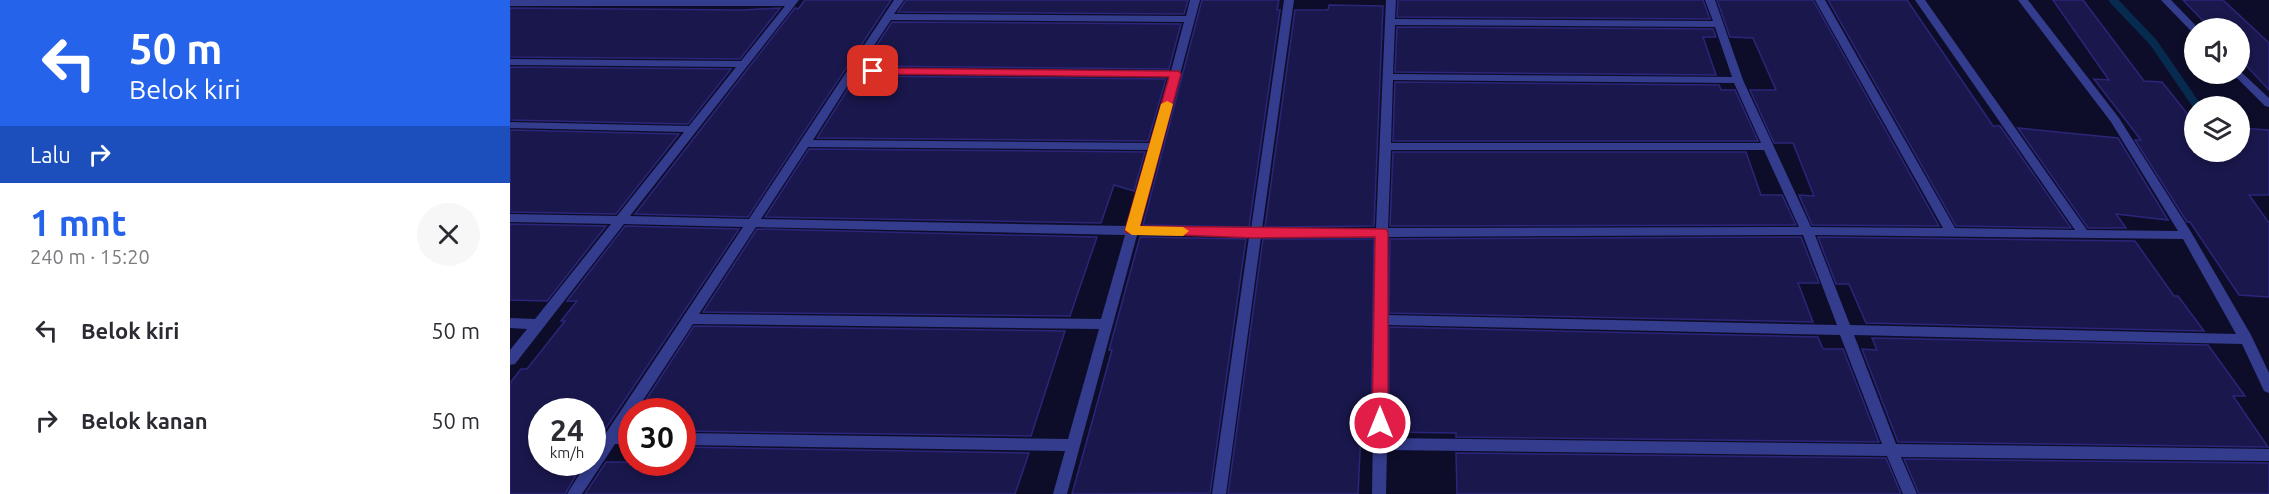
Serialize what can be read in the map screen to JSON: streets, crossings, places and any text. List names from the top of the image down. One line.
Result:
{"page":{"turn":["50 m","Belok kiri"],"then":"Lalu","heading":["1 mnt","240 m · 15:20"],"list":[{"name":"Belok kiri","value":"50 m"},{"name":"Belok kanan","value":"50 m"}],"speed":"24 km/h","limit":"30"}}
